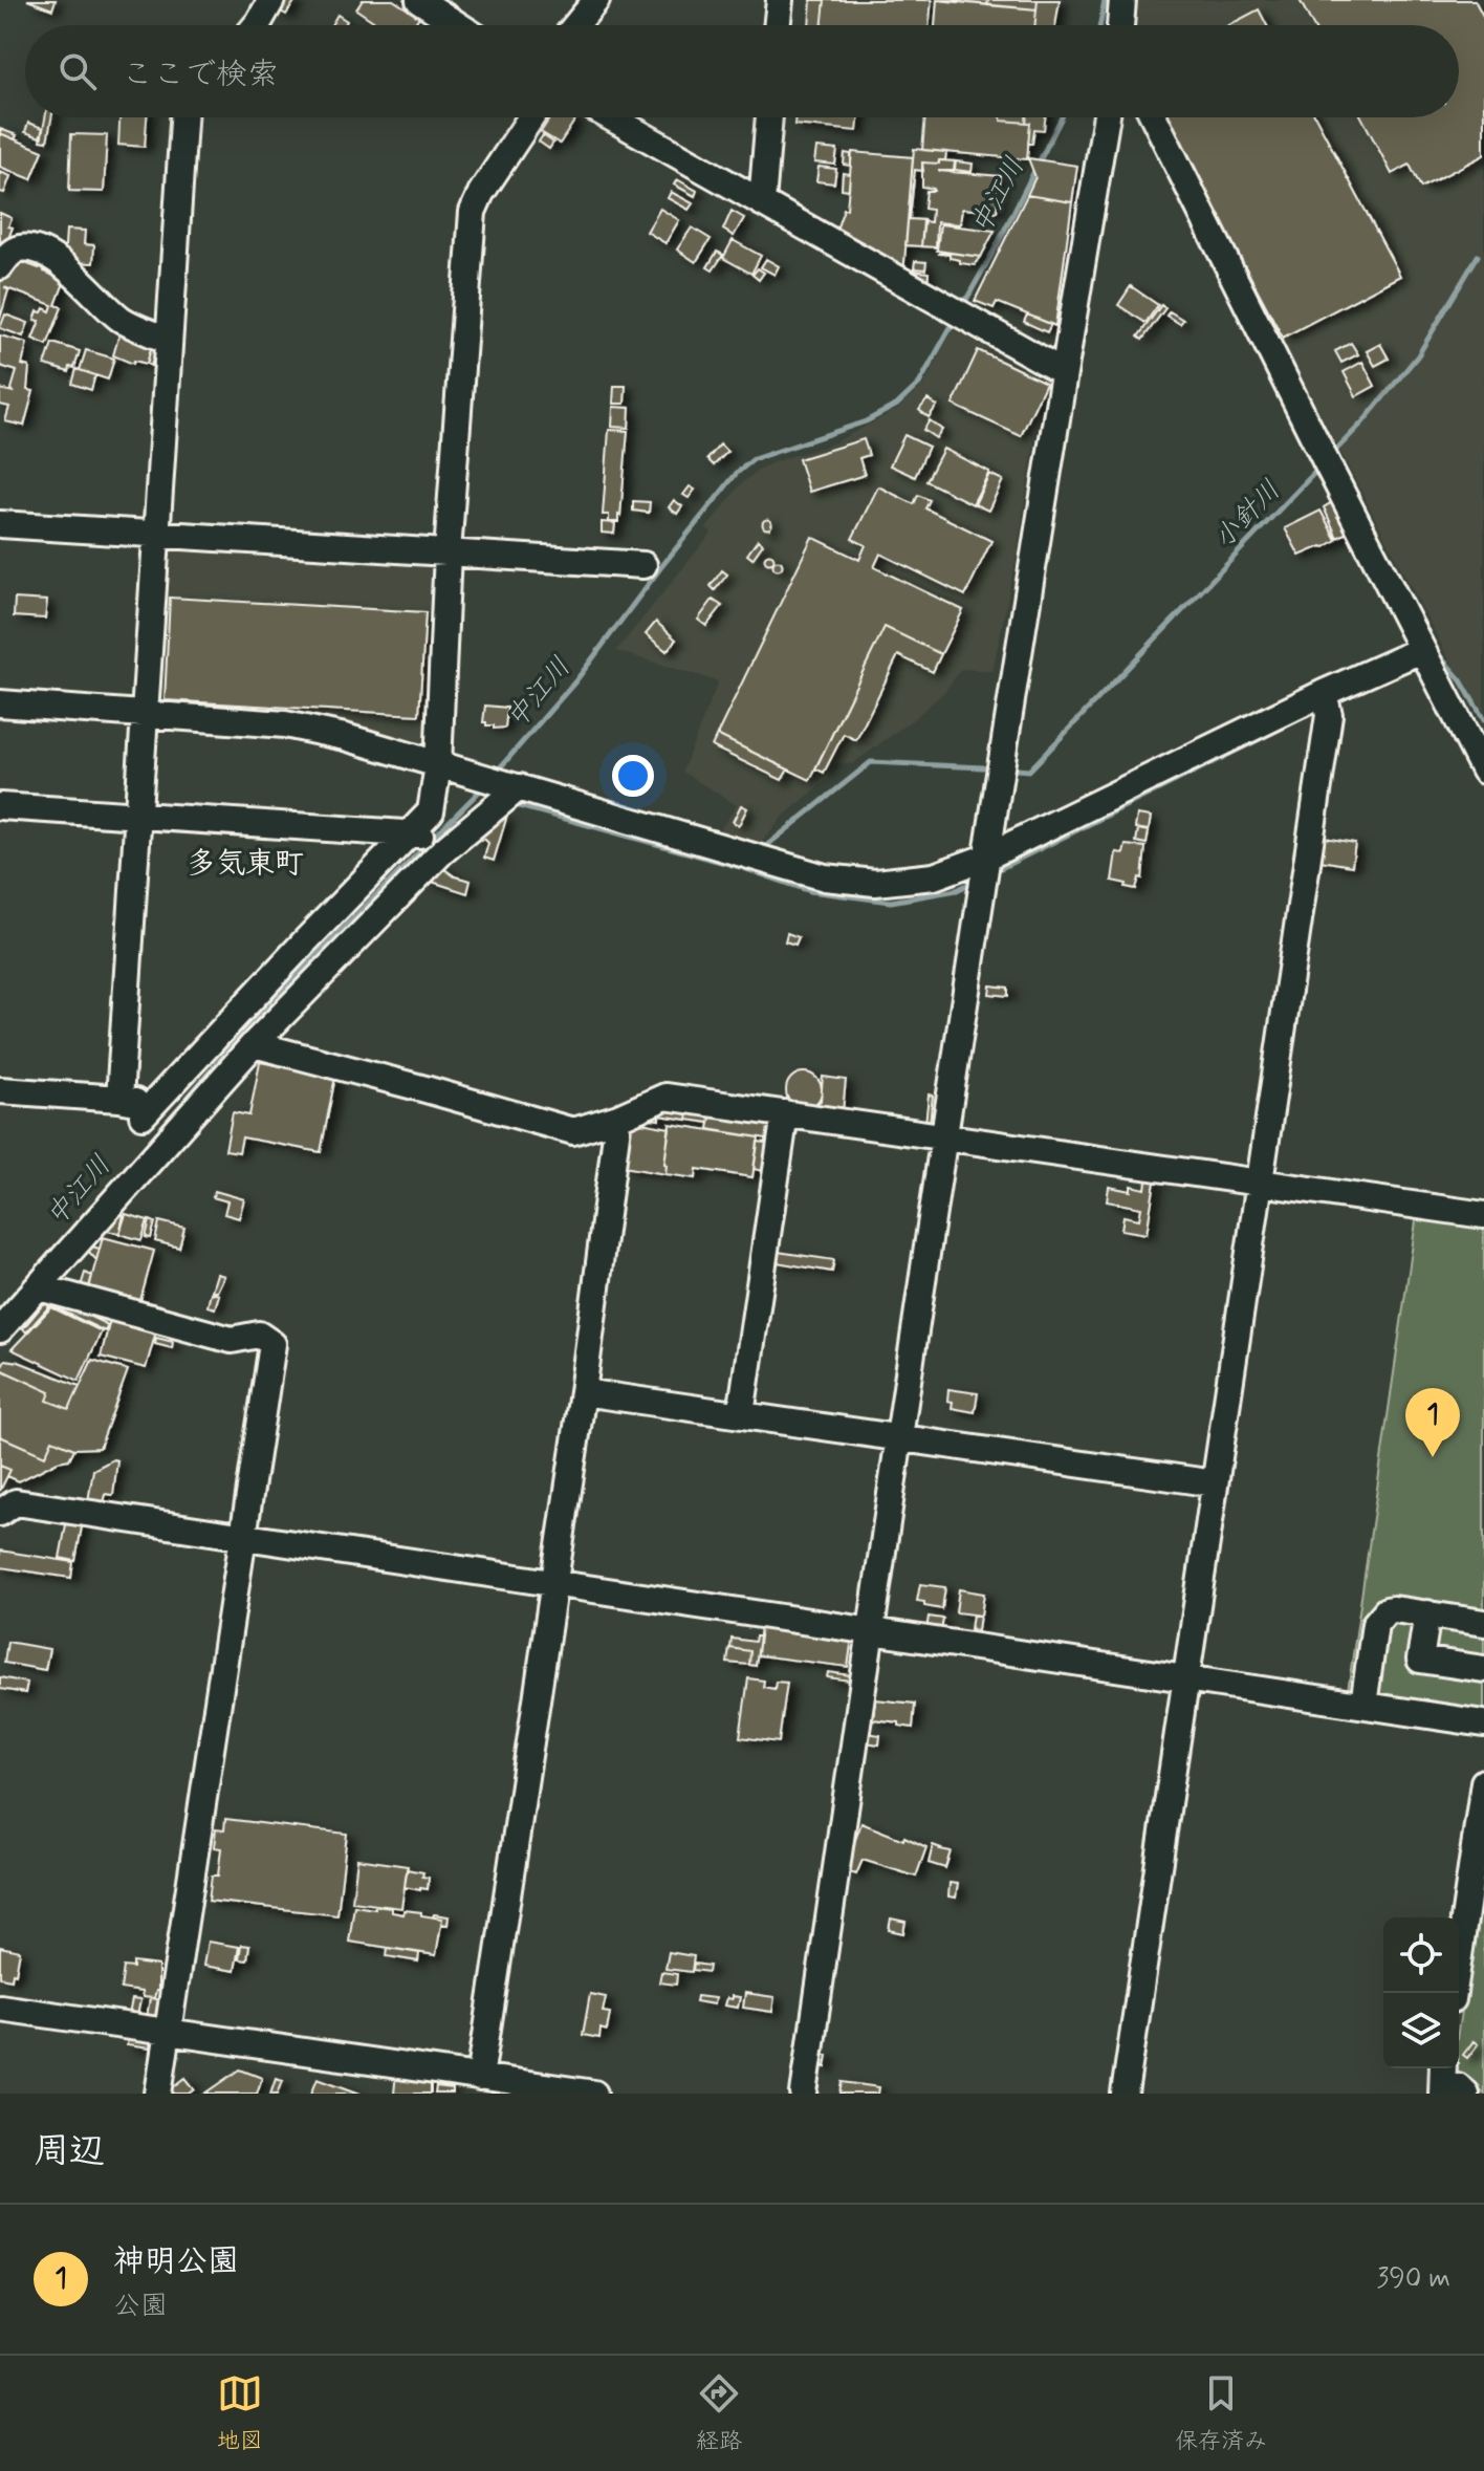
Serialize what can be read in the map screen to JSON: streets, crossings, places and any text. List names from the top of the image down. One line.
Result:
{"districts":["多気東町"],"water":["中江川","小針川"],"page":{"search":"ここで検索","pins":"1","heading":"周辺","list":[{"mark":"1","name":"神明公園","note":"公園","value":"390 m"}],"nav":["地図","経路","保存済み"]}}
